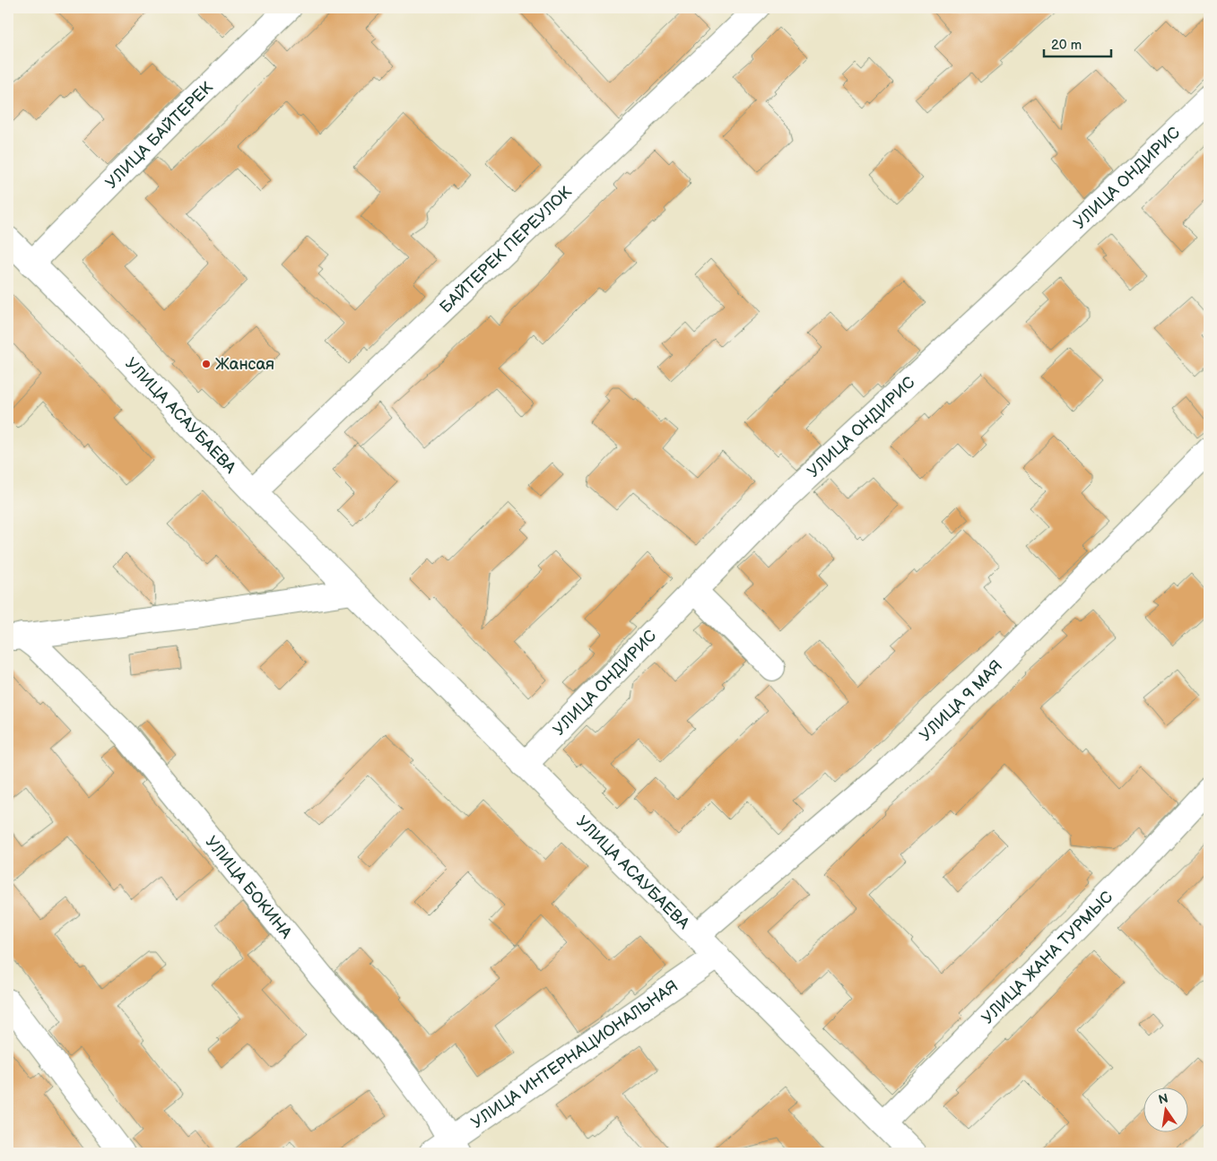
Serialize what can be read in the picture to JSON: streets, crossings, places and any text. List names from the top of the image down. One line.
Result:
{"streets":{"street":["УЛИЦА БАЙТЕРЕК","УЛИЦА ОНДИРИС","БАЙТЕРЕК ПЕРЕУЛОК","УЛИЦА АСАУБАЕВА","УЛИЦА 9 МАЯ","УЛИЦА БОКИНА","УЛИЦА ЖАНА ТУРМЫС","УЛИЦА ИНТЕРНАЦИОНАЛЬНАЯ"]},"crossings":[["УЛИЦА БАЙТЕРЕК","УЛИЦА АСАУБАЕВА"],["УЛИЦА ОНДИРИС","УЛИЦА АСАУБАЕВА"],["БАЙТЕРЕК ПЕРЕУЛОК","УЛИЦА АСАУБАЕВА"],["УЛИЦА АСАУБАЕВА","УЛИЦА 9 МАЯ"],["УЛИЦА АСАУБАЕВА","УЛИЦА ЖАНА ТУРМЫС"],["УЛИЦА АСАУБАЕВА","УЛИЦА ИНТЕРНАЦИОНАЛЬНАЯ"],["УЛИЦА БОКИНА","УЛИЦА ИНТЕРНАЦИОНАЛЬНАЯ"]],"places":["Жансая"],"scale_bar":"20 m","north":"top"}
